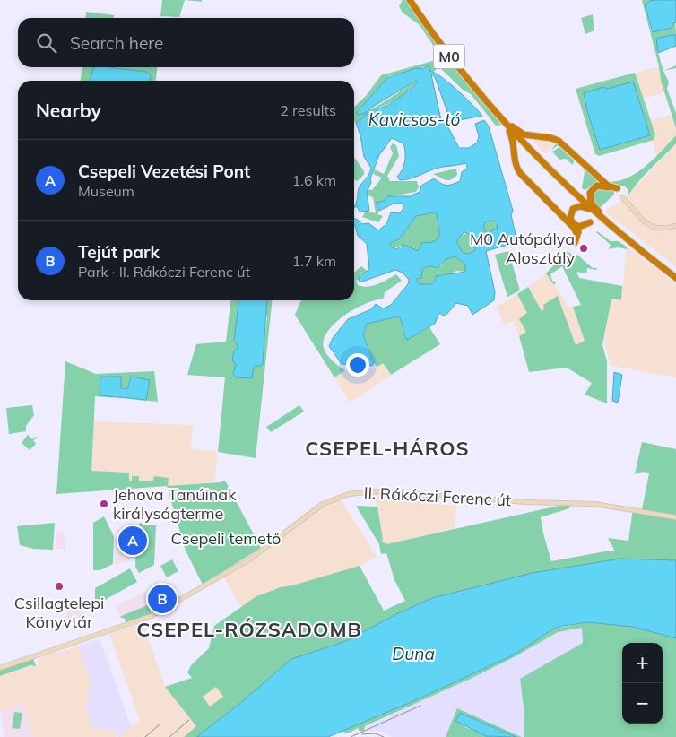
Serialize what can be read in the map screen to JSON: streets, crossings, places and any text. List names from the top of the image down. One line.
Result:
{"streets":{"highway":["M0"],"main road":["II. Rákóczi Ferenc út"]},"districts":["CSEPEL-HÁROS","CSEPEL-RÓZSADOMB"],"water":["Kavicsos-tó","Duna"],"parks":["Csepeli temető"],"places":["M0 Autópálya Alosztály","Jehova Tanúinak királyságterme","Csillagtelepi Könyvtár"],"page":{"search":"Search here","heading":["Nearby","2 results"],"list":[{"mark":"A","name":"Csepeli Vezetési Pont","note":"Museum","value":"1.6 km"},{"mark":"B","name":"Tejút park","note":"Park · II. Rákóczi Ferenc út","value":"1.7 km"}],"pins":["A","B"],"map_buttons":["+","−"]}}
